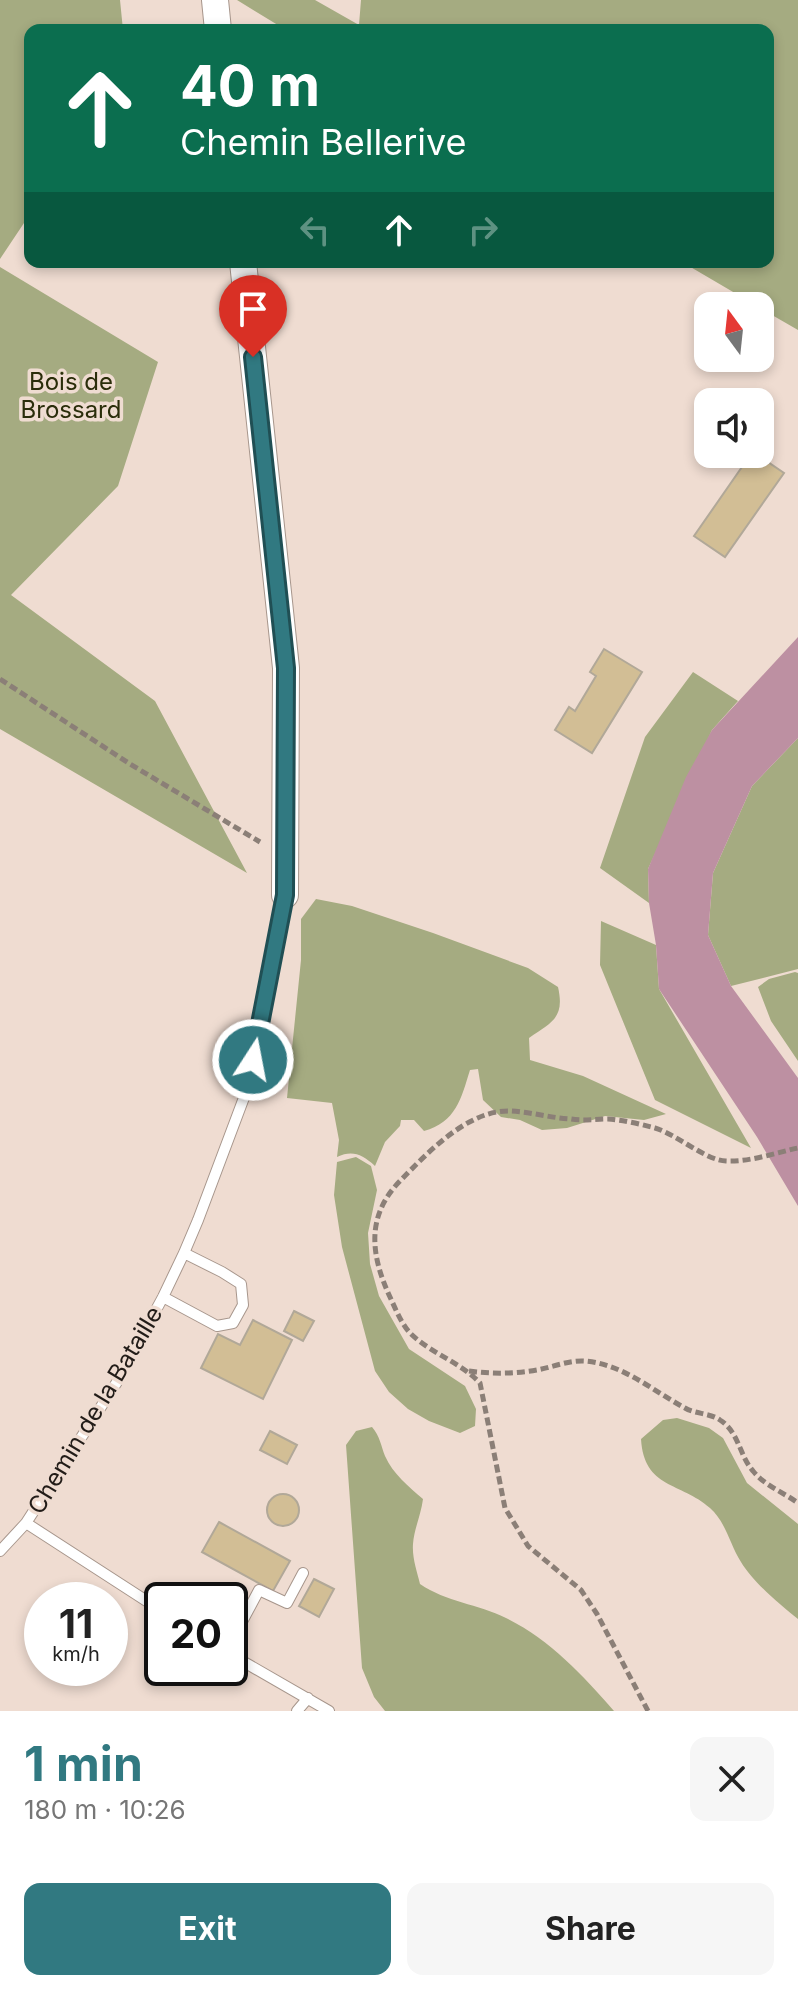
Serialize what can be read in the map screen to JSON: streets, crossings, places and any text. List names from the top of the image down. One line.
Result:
{"streets":{"lane":["Chemin de la Bataille"]},"parks":["Bois de Brossard"],"north":"top","page":{"turn":["40 m","Chemin Bellerive"],"speed":"11 km/h","limit":"20","heading":["1 min","180 m · 10:26"],"buttons":["Exit","Share"]}}
